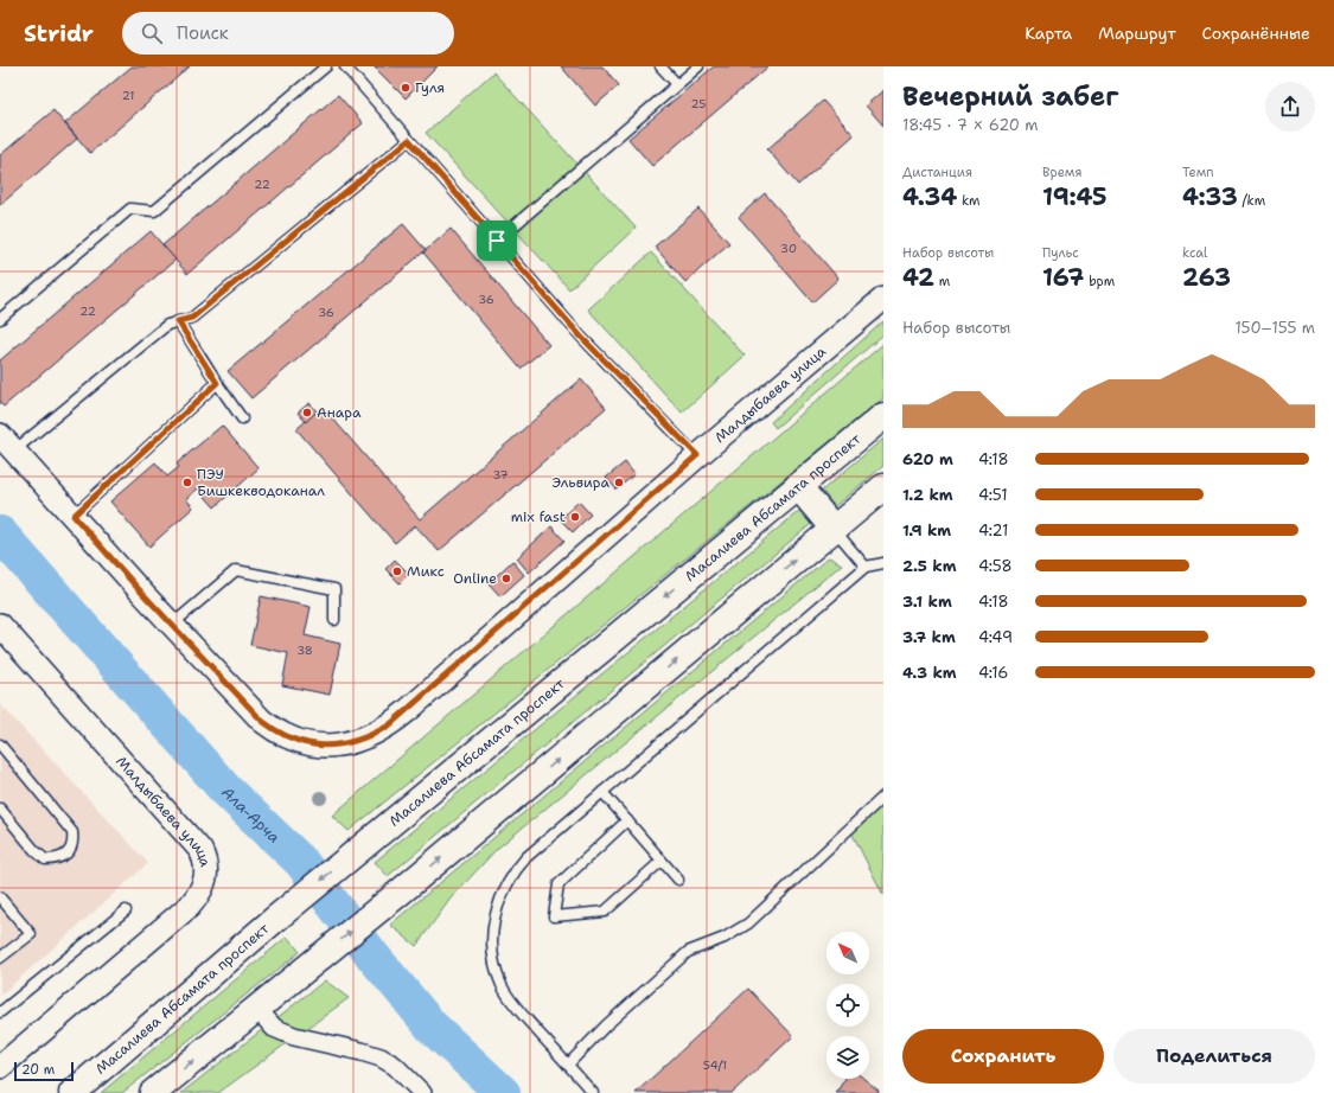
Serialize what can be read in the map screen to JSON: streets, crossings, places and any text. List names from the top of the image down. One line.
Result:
{"streets":{"main road":["Масалиева Абсамата проспект"],"street":["Малдыбаева улица"]},"water":["Ала-Арча"],"places":["Гуля","Анара","ПЭУ Бишкекводоканал","Эльвира","mix fast","Микс","Online"],"house_numbers":["21","25","22","30","36","22","36","37","38","54/1"],"scale_bar":"20 m","north":"top left","page":{"header":"Stridr","search":"Поиск","nav":["Карта","Маршрут","Сохранённые"],"heading":["Вечерний забег","18:45 · 7 × 620 m"],"stats":[["Дистанция","4.34 km"],["Время","19:45"],["Темп","4:33 /km"],["Набор высоты","42 m"],["Пульс","167 bpm"],["kcal","263"]],"chart":["Набор высоты","150–155 m"],"list":[{"name":"620 m","note":"4:18"},{"name":"1.2 km","note":"4:51"},{"name":"1.9 km","note":"4:21"},{"name":"2.5 km","note":"4:58"},{"name":"3.1 km","note":"4:18"},{"name":"3.7 km","note":"4:49"},{"name":"4.3 km","note":"4:16"}],"buttons":["Сохранить","Поделиться"],"scale":"20 m"}}
